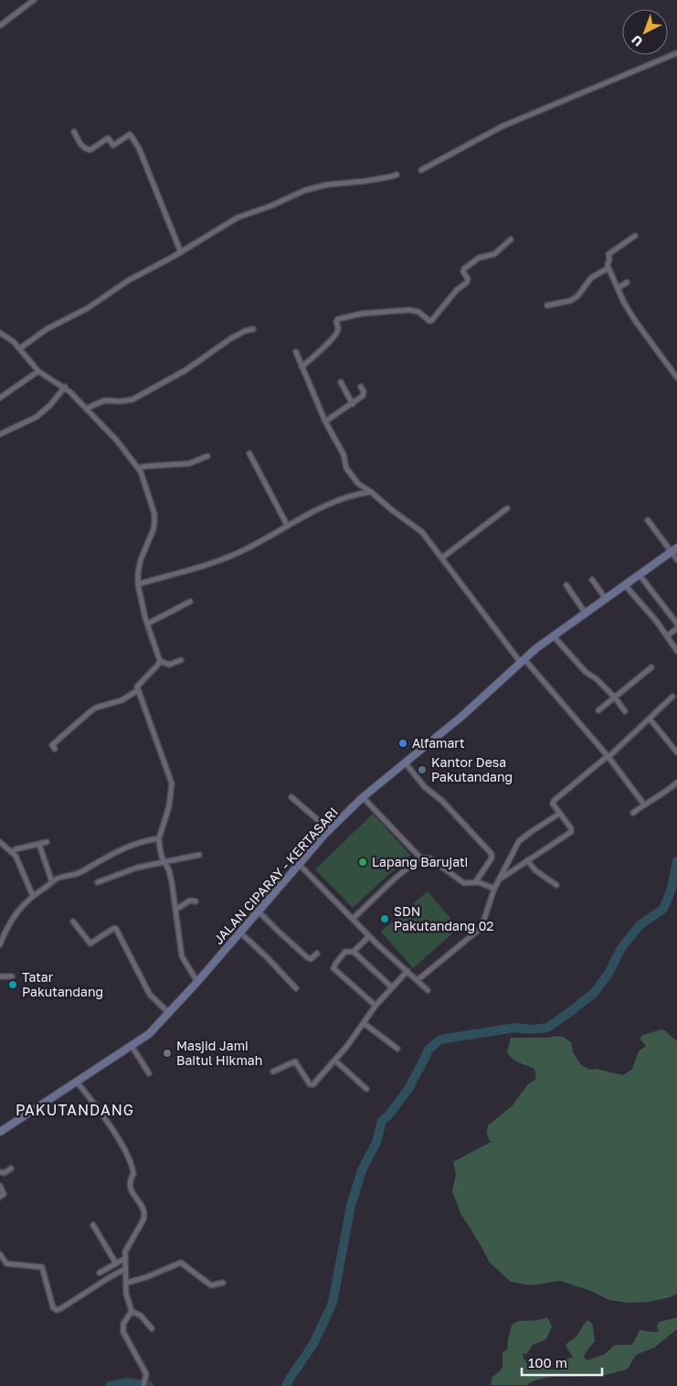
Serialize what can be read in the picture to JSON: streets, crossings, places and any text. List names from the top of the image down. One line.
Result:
{"streets":{"main road":["JALAN CIPARAY - KERTASARI"]},"districts":["PAKUTANDANG"],"places":["Alfamart","Kantor Desa Pakutandang","Lapang Barujati","SDN Pakutandang 02","Tatar Pakutandang","Masjid Jami Baitul Hikmah"],"scale_bar":"100 m","north":"bottom left"}
